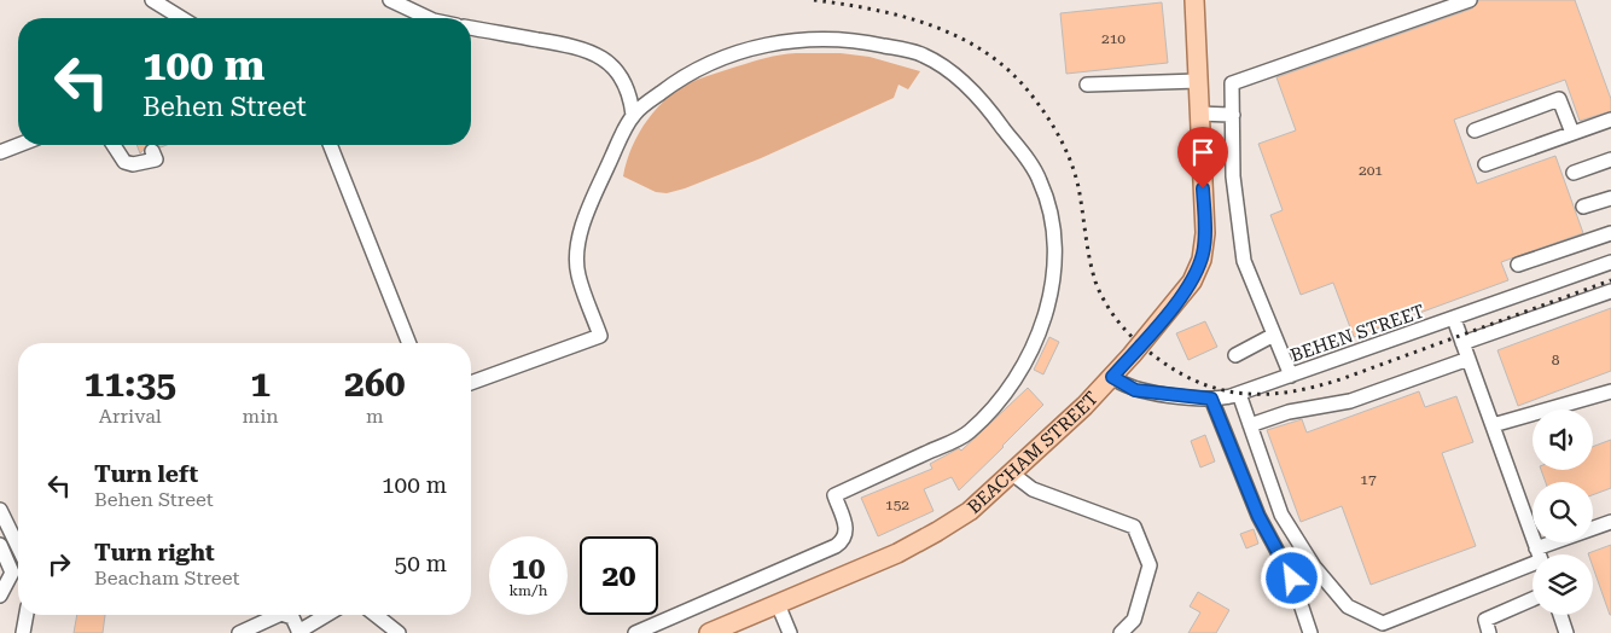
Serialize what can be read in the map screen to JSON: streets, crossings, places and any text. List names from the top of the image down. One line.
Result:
{"streets":{"main road":["BEACHAM STREET"],"street":["BEHEN STREET"]},"crossings":[["BEHEN STREET","BEACHAM STREET"]],"house_numbers":["210","201","8","17","152"],"page":{"turn":["100 m","Behen Street"],"eta":["11:35","Arrival","1","min","260","m"],"list":[{"name":"Turn left","note":"Behen Street","value":"100 m"},{"name":"Turn right","note":"Beacham Street","value":"50 m"}],"speed":"10 km/h","limit":"20"}}
